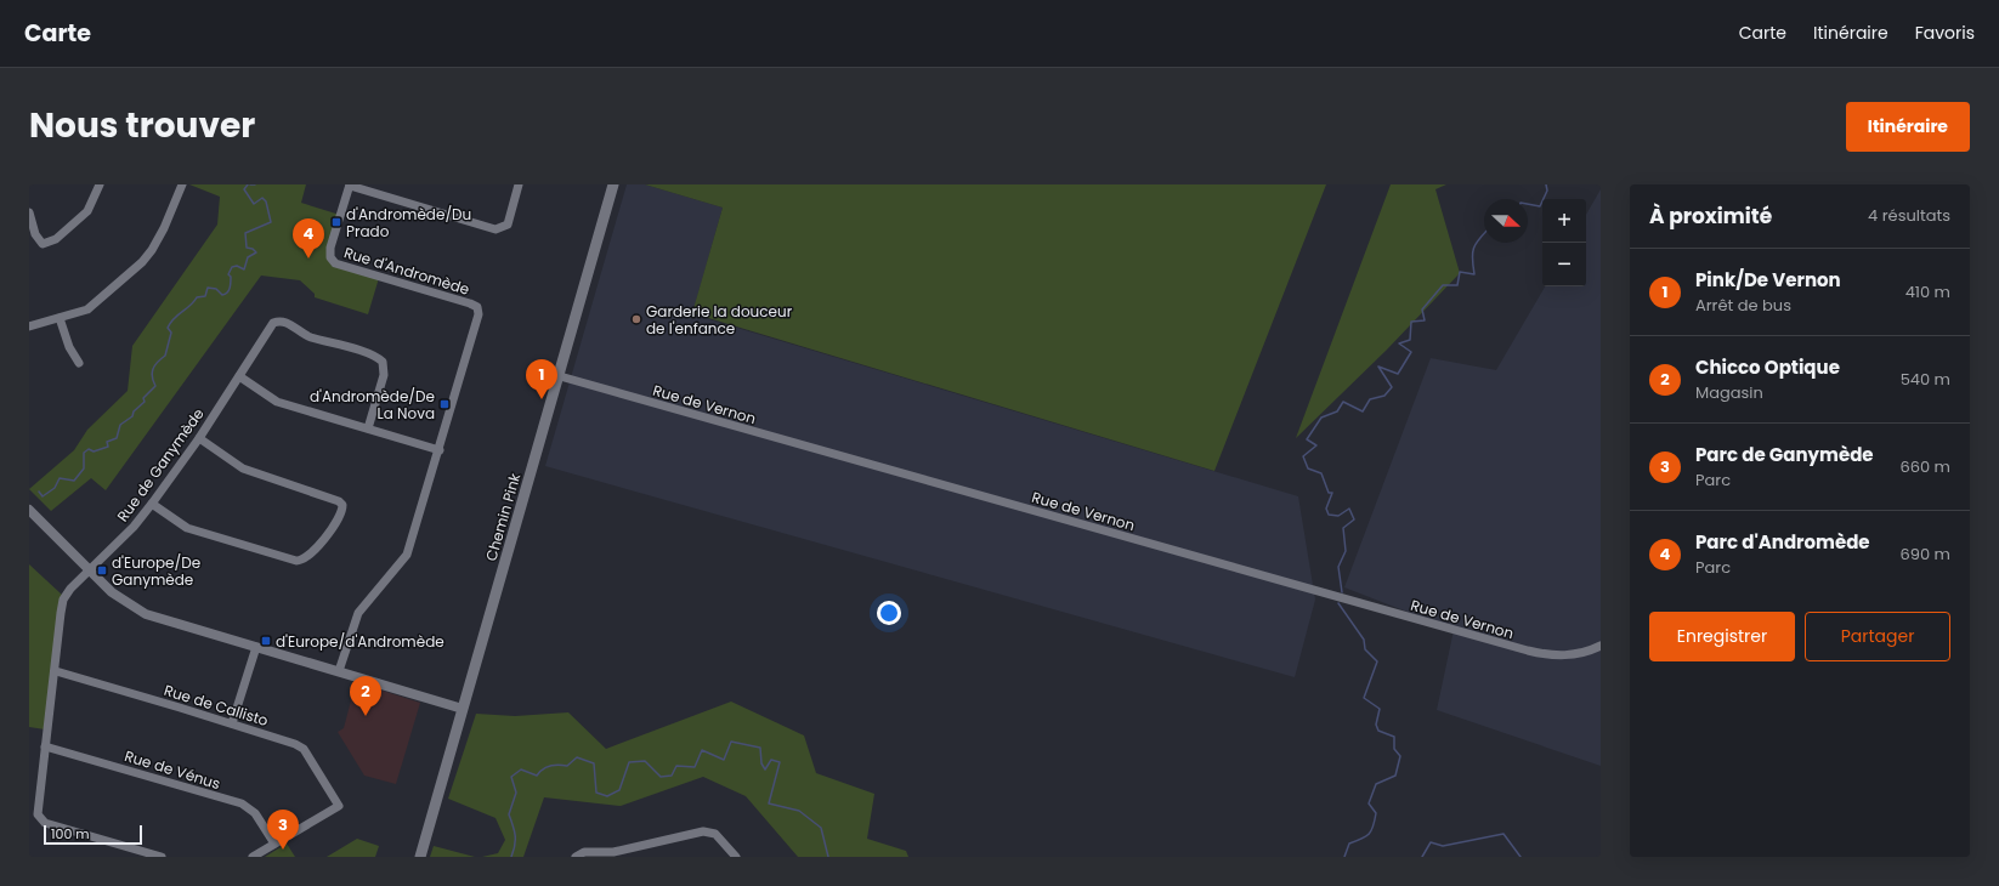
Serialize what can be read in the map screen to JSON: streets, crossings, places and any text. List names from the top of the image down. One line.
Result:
{"streets":{"main road":["Chemin Pink"],"street":["Rue d'Andromède","Rue de Vernon","Rue de Ganymède","Rue de Callisto","Rue de Vénus"]},"crossings":[["Rue de Vernon","Chemin Pink"],["Rue de Ganymède","Rue de Callisto"],["Rue de Ganymède","Rue de Vénus"],["Rue de Callisto","Rue de Vénus"]],"places":{"transit":["d'Andromède/Du Prado","d'Andromède/De La Nova","d'Europe/De Ganymède","d'Europe/d'Andromède"],"other":["Garderie la douceur de l'enfance"]},"scale_bar":"100 m","north":"right","page":{"header":"Carte","nav":["Carte","Itinéraire","Favoris"],"title":"Nous trouver","buttons":["Itinéraire",["Enregistrer","Partager"]],"heading":["À proximité","4 résultats"],"map_buttons":["+","−"],"pins":["4","1","2","3"],"list":[{"mark":"1","name":"Pink/De Vernon","note":"Arrêt de bus","value":"410 m"},{"mark":"2","name":"Chicco Optique","note":"Magasin","value":"540 m"},{"mark":"3","name":"Parc de Ganymède","note":"Parc","value":"660 m"},{"mark":"4","name":"Parc d'Andromède","note":"Parc","value":"690 m"}],"scale":"100 m"}}
